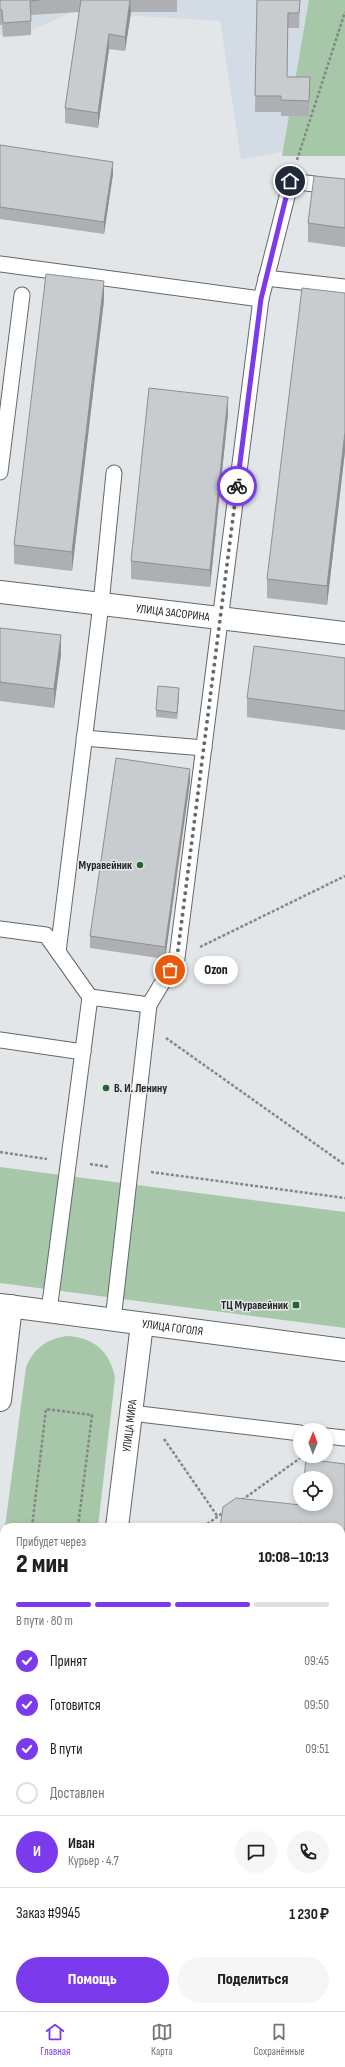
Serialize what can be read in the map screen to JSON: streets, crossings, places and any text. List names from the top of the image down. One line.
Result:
{"streets":{"street":["УЛИЦА ЗАСОРИНА","УЛИЦА ГОГОЛЯ","УЛИЦА МИРА"]},"crossings":[["УЛИЦА ГОГОЛЯ","УЛИЦА МИРА"]],"places":{"other":["Муравейник","Ozon","В. И. Ленину"],"transit":["ТЦ Муравейник"]},"north":"top","page":{"bubble":"Ozon","heading":["2 мин","Прибудет через","10:08–10:13"],"panel":["Иван","Курьер · 4.7","Заказ #9945","1 230 ₽"],"bar":"В пути · 80 m","list":[["Принят","09:45"],["Готовится","09:50"],["В пути","09:51"],"Доставлен"],"round":"И","buttons":["Помощь","Поделиться"],"tabs":["Главная","Карта","Сохранённые"]}}
